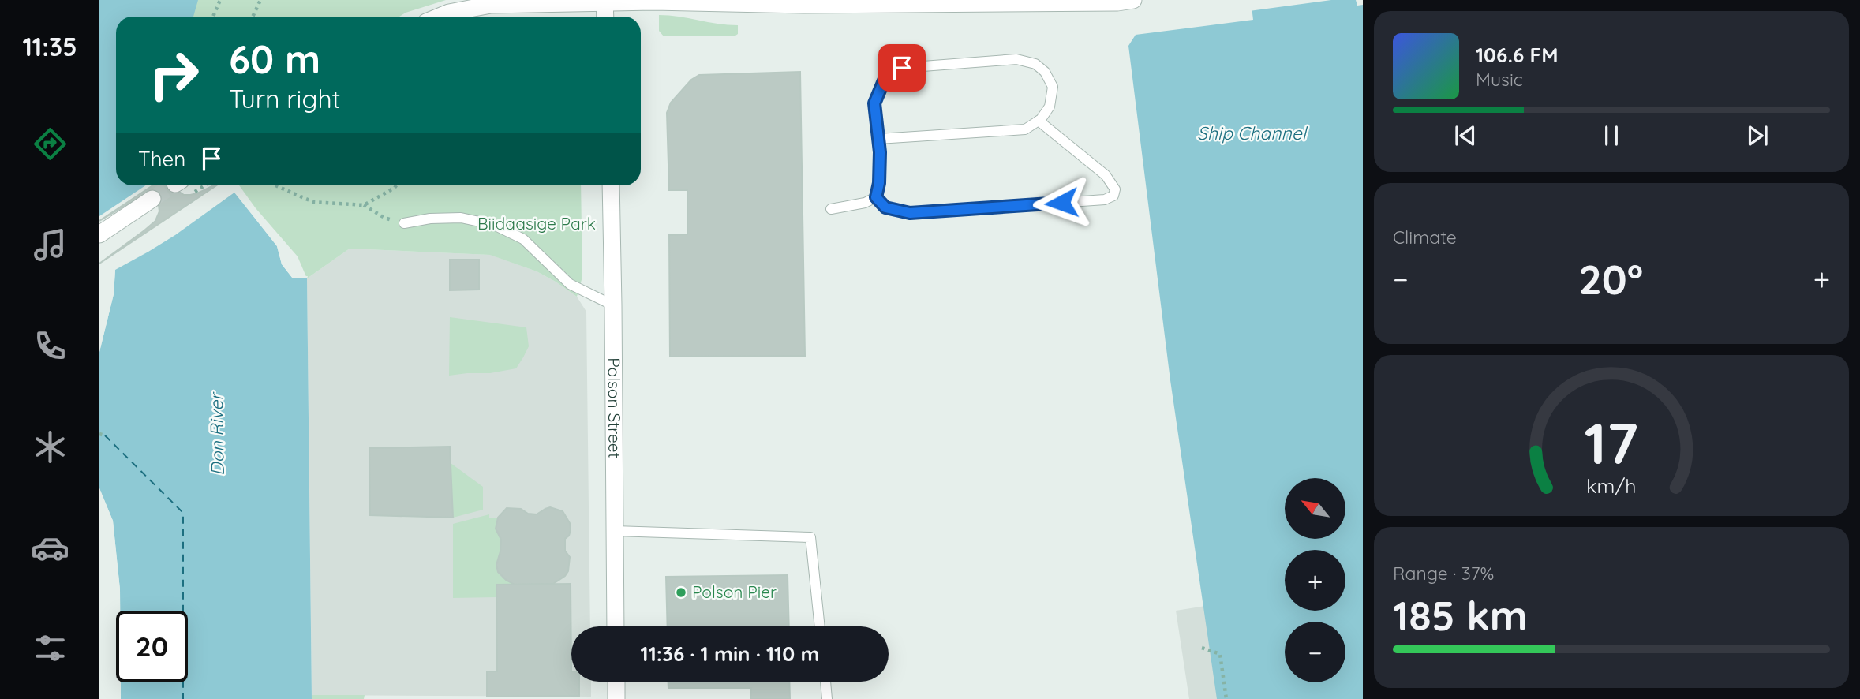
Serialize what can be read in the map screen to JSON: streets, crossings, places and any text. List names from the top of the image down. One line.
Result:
{"streets":{"street":["Polson Street"]},"water":["Ship Channel","Don River"],"parks":["Biidaasige Park"],"places":["Polson Pier"],"north":"top left","page":{"tabs":"11:35","turn":["60 m","Turn right"],"song":["106.6 FM","Music"],"then":"Then","tile":["Climate",["Range · 37%","185 km"]],"heat":["−","20°","+"],"map_buttons":["+","−"],"limit":"20","trip":"11:36 · 1 min · 110 m","gauge":["17","km/h"]}}
